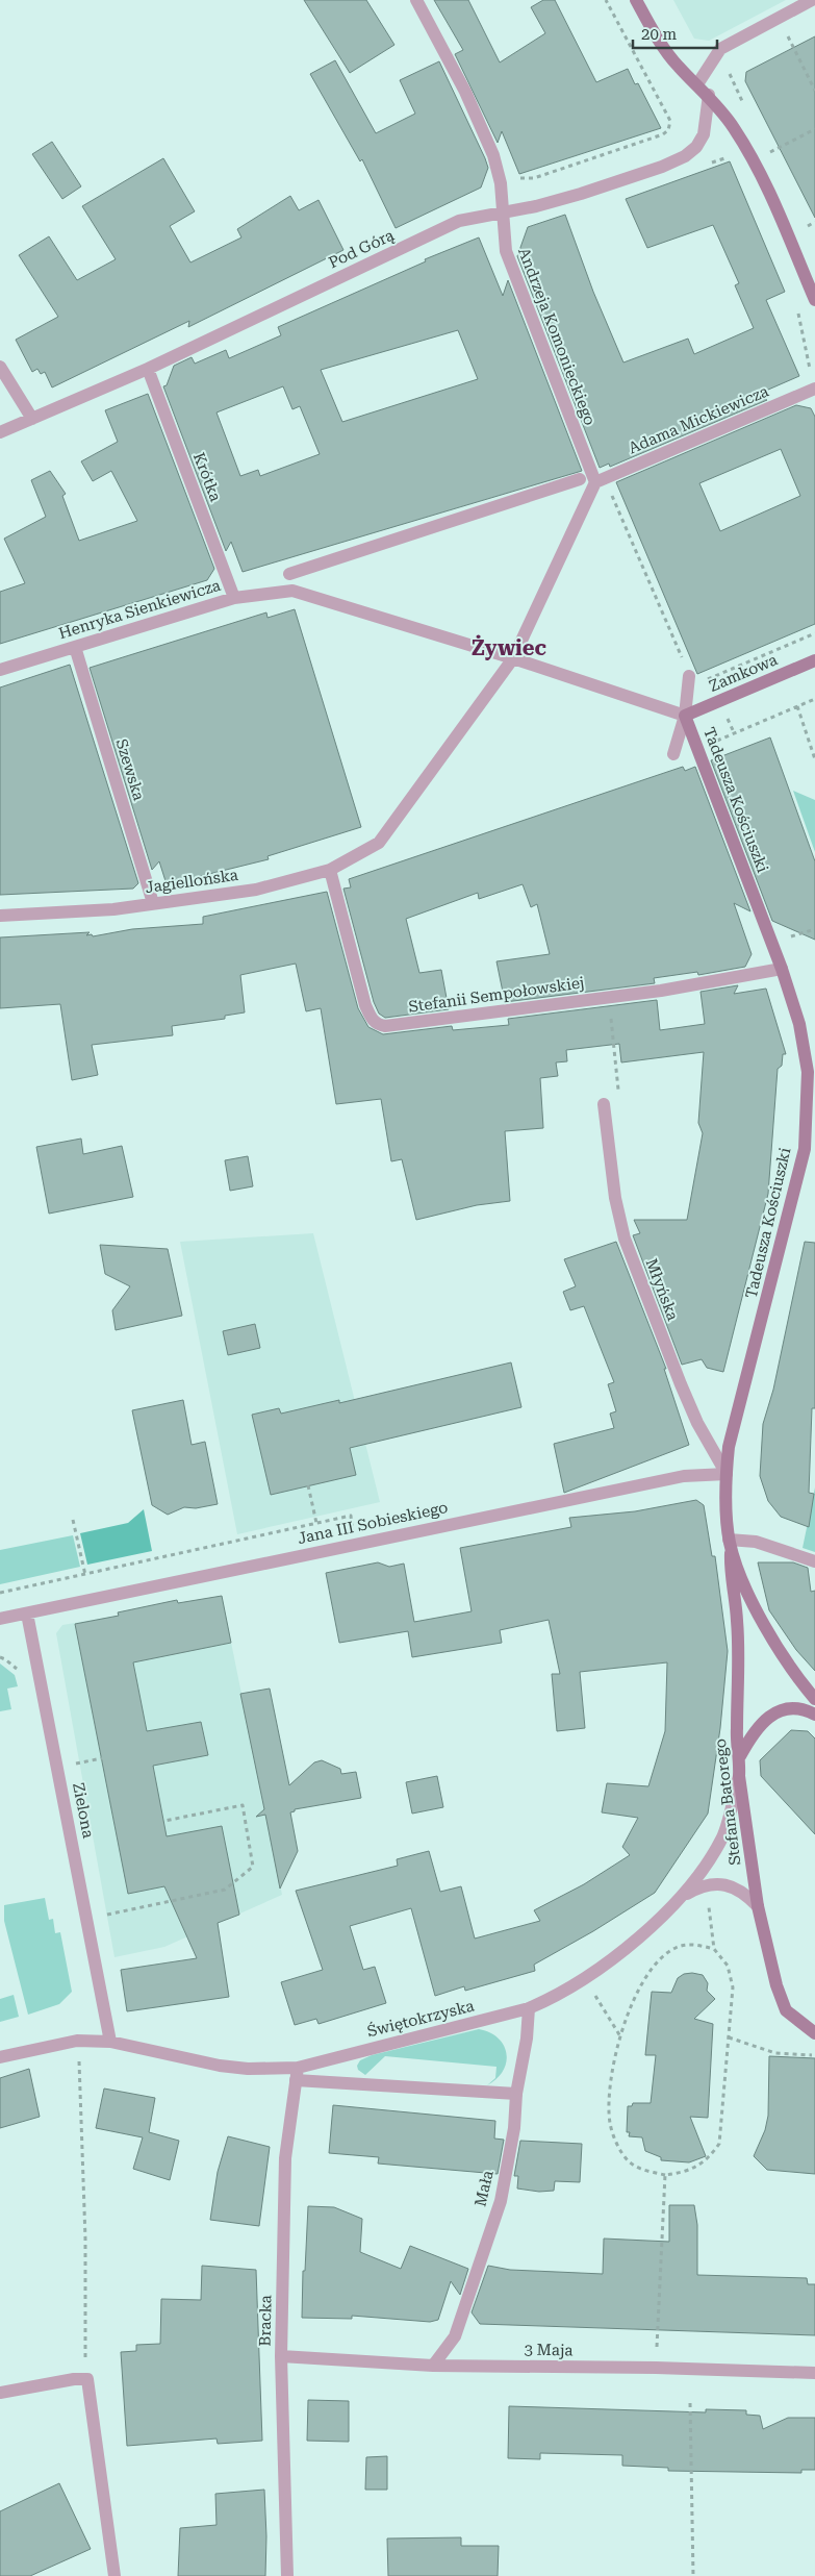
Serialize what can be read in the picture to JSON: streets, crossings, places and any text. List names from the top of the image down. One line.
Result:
{"streets":{"street":["Pod Górą","Andrzeja Komonieckiego","Adama Mickiewicza","Krótka","Henryka Sienkiewicza","Zamkowa","Szewska","Tadeusza Kościuszki","Jagiellońska","Stefanii Sempołowskiej","Młyńska","Jana III Sobieskiego","Stefana Batorego","Zielona","Świętokrzyska","Mała","Bracka","3 Maja"]},"crossings":[["Pod Górą","Andrzeja Komonieckiego"],["Pod Górą","Krótka"],["Andrzeja Komonieckiego","Adama Mickiewicza"],["Krótka","Henryka Sienkiewicza"],["Henryka Sienkiewicza","Szewska"],["Henryka Sienkiewicza","Jagiellońska"],["Zamkowa","Tadeusza Kościuszki"],["Szewska","Jagiellońska"],["Tadeusza Kościuszki","Stefanii Sempołowskiej"],["Tadeusza Kościuszki","Młyńska"],["Tadeusza Kościuszki","Jana III Sobieskiego"],["Tadeusza Kościuszki","Stefana Batorego"],["Jagiellońska","Stefanii Sempołowskiej"],["Młyńska","Jana III Sobieskiego"],["Jana III Sobieskiego","Zielona"],["Stefana Batorego","Świętokrzyska"],["Zielona","Świętokrzyska"],["Świętokrzyska","Mała"],["Świętokrzyska","Bracka"],["Mała","3 Maja"],["Bracka","3 Maja"]],"districts":["Żywiec"],"scale_bar":"20 m"}
